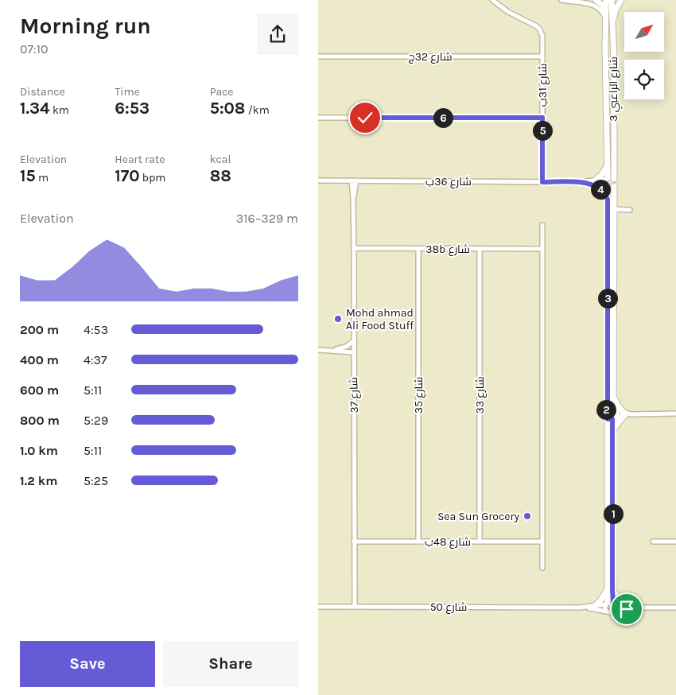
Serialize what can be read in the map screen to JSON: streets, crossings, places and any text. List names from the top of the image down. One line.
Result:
{"streets":{"street":["شارع 32ج","شارع 31ب","شارع الراعبي 3","شارع 36ب","38b شارع","شارع 37","شارع 35","شارع 33","شارع 48ب","شارع 50"]},"crossings":[["شارع 32ج","شارع 31ب"],["شارع 31ب","شارع 36ب"],["شارع الراعبي 3","شارع 36ب"],["شارع 36ب","شارع 37"],["38b شارع","شارع 37"],["38b شارع","شارع 35"],["38b شارع","شارع 33"],["شارع 37","شارع 48ب"],["شارع 37","شارع 50"],["شارع 35","شارع 48ب"],["شارع 33","شارع 48ب"]],"places":["Mohd ahmad Ali Food Stuff","Sea Sun Grocery"],"north":"top right","page":{"heading":["Morning run","07:10"],"stats":[["Distance","1.34 km"],["Time","6:53"],["Pace","5:08 /km"],["Elevation","15 m"],["Heart rate","170 bpm"],["kcal","88"]],"pins":["6","5","4","3","2","1"],"chart":["Elevation","316–329 m"],"list":[{"name":"200 m","note":"4:53"},{"name":"400 m","note":"4:37"},{"name":"600 m","note":"5:11"},{"name":"800 m","note":"5:29"},{"name":"1.0 km","note":"5:11"},{"name":"1.2 km","note":"5:25"}],"buttons":["Save","Share"]}}
